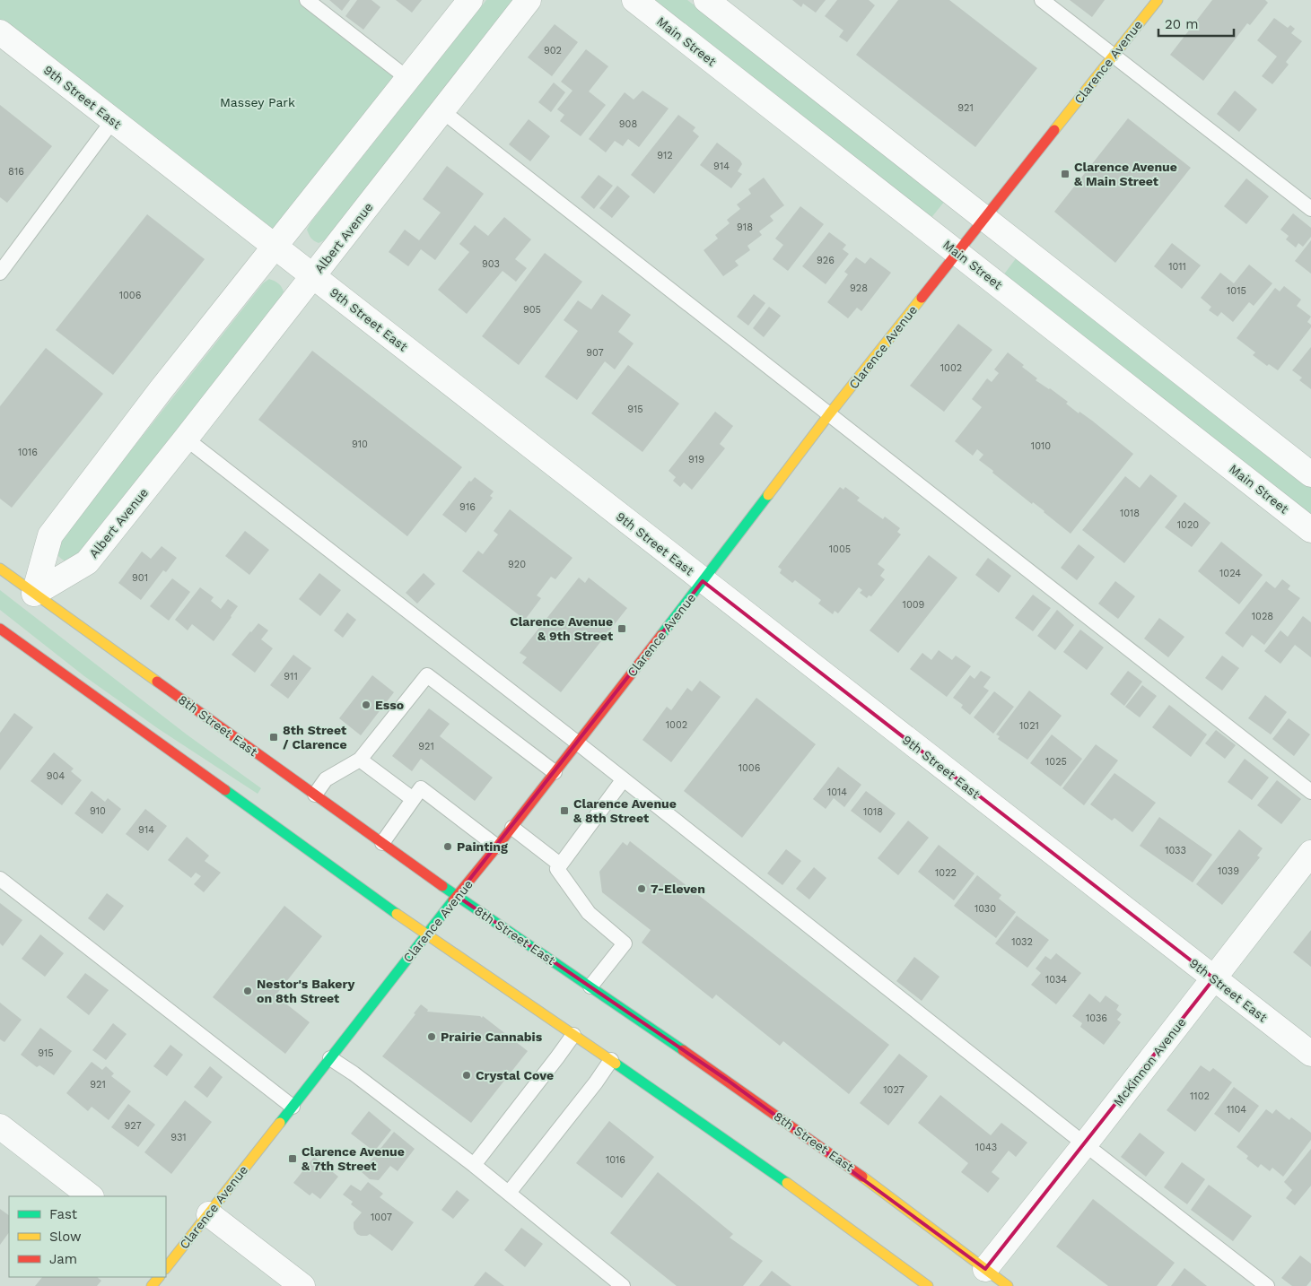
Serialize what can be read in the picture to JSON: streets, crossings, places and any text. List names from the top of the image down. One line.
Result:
{"streets":{"main road":["Clarence Avenue","8th Street East"],"street":["Main Street","9th Street East","Albert Avenue","McKinnon Avenue"]},"crossings":[["Main Street","Clarence Avenue"],["Clarence Avenue","9th Street East"],["Clarence Avenue","8th Street East"],["9th Street East","Albert Avenue"],["9th Street East","McKinnon Avenue"],["Albert Avenue","8th Street East"],["8th Street East","McKinnon Avenue"]],"parks":["Massey Park"],"places":{"transit":["Clarence Avenue & Main Street","Clarence Avenue & 9th Street","8th Street / Clarence","Clarence Avenue & 8th Street","Clarence Avenue & 7th Street"],"other":["Esso","Painting","7-Eleven","Nestor's Bakery on 8th Street","Prairie Cannabis","Crystal Cove"]},"house_numbers":["902","921","908","912","914","816","918","926","903","1011","928","1015","1006","905","907","1002","915","910","1010","1016","919","916","1018","1020","1005","920","1024","901","1009","1028","911","1002","1021","921","1025","1006","904","1014","910","1018","914","1033","1039","1022","1030","1032","1034","1036","915","921","1027","1102","1104","927","931","1043","1016","1007"],"legend":["Fast","Slow","Jam"],"scale_bar":"20 m"}
